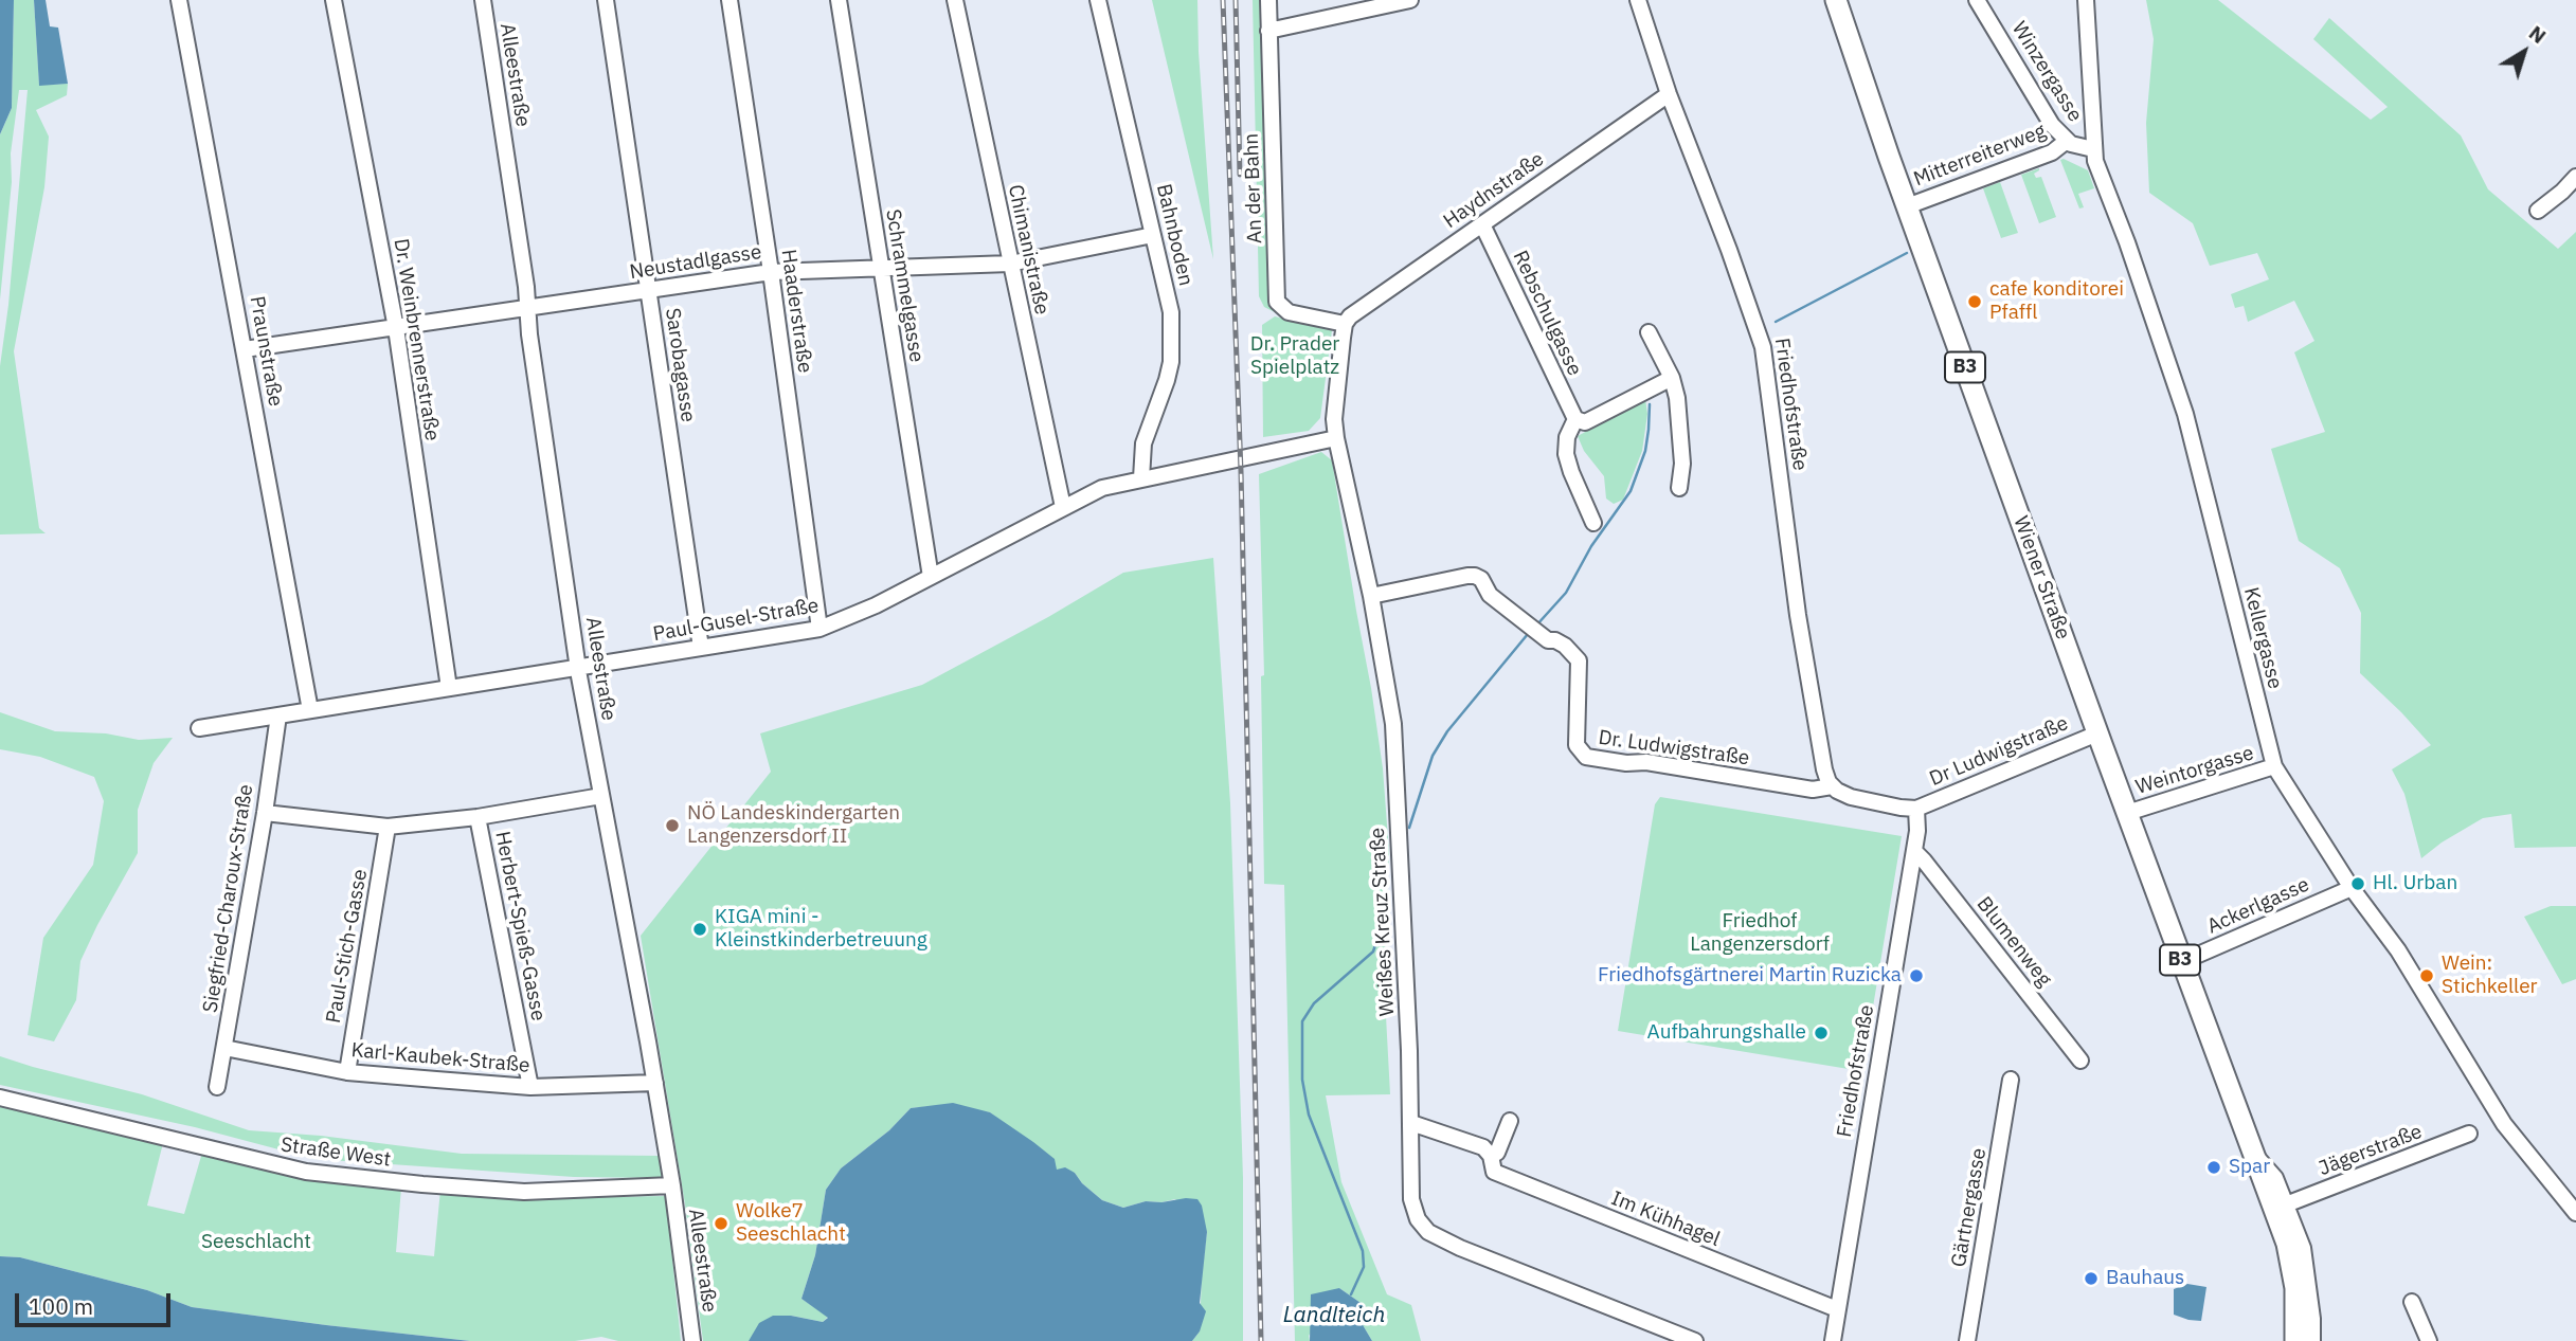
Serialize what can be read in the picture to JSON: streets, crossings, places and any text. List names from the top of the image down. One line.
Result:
{"streets":{"main road":["B3","Wiener Straße"],"street":["Winzergasse","Alleestraße","Mitterreiterweg","An der Bahn","Haydnstraße","Bahnboden","Chimanistraße","Neustadlgasse","Schrammelgasse","Haaderstraße","Rebschulgasse","Dr. Weinbrennerstraße","Praunstraße","Sarobagasse","Friedhofstraße","Paul-Gusel-Straße","Kellergasse","Dr. Ludwigstraße","Dr Ludwigstraße","Weintorgasse","Siegfried-Charoux-Straße","Ackerlgasse","Weißes Kreuz Straße","Herbert-Spieß-Gasse","Blumenweg","Paul-Stich-Gasse","Karl-Kaubek-Straße","Jägerstraße","Straße West","Gärtnergasse","Im Kühhagel"]},"crossings":[["Winzergasse","Mitterreiterweg"],["Winzergasse","Kellergasse"],["Alleestraße","Neustadlgasse"],["Alleestraße","Paul-Gusel-Straße"],["Alleestraße","Karl-Kaubek-Straße"],["Alleestraße","Straße West"],["Mitterreiterweg","Wiener Straße"],["An der Bahn","Haydnstraße"],["An der Bahn","Weißes Kreuz Straße"],["Haydnstraße","Rebschulgasse"],["Haydnstraße","Friedhofstraße"],["Haydnstraße","Weißes Kreuz Straße"],["Bahnboden","Neustadlgasse"],["Bahnboden","Paul-Gusel-Straße"],["Chimanistraße","Neustadlgasse"],["Chimanistraße","Paul-Gusel-Straße"],["Neustadlgasse","Schrammelgasse"],["Neustadlgasse","Haaderstraße"],["Neustadlgasse","Dr. Weinbrennerstraße"],["Neustadlgasse","Praunstraße"],["Neustadlgasse","Sarobagasse"],["Schrammelgasse","Paul-Gusel-Straße"],["Haaderstraße","Paul-Gusel-Straße"],["Dr. Weinbrennerstraße","Paul-Gusel-Straße"],["Praunstraße","Paul-Gusel-Straße"],["Sarobagasse","Paul-Gusel-Straße"],["Friedhofstraße","Dr. Ludwigstraße"],["Friedhofstraße","Dr Ludwigstraße"],["Friedhofstraße","Blumenweg"],["Friedhofstraße","Im Kühhagel"],["Wiener Straße","Dr Ludwigstraße"],["Wiener Straße","Weintorgasse"],["Wiener Straße","Ackerlgasse"],["Wiener Straße","Jägerstraße"],["Paul-Gusel-Straße","Siegfried-Charoux-Straße"],["Paul-Gusel-Straße","Weißes Kreuz Straße"],["Kellergasse","Weintorgasse"],["Kellergasse","Ackerlgasse"],["Dr. Ludwigstraße","Weißes Kreuz Straße"],["Siegfried-Charoux-Straße","Karl-Kaubek-Straße"],["Weißes Kreuz Straße","Im Kühhagel"],["Herbert-Spieß-Gasse","Karl-Kaubek-Straße"],["Paul-Stich-Gasse","Karl-Kaubek-Straße"]],"water":["Landlteich"],"parks":["Dr. Prader Spielplatz","Friedhof Langenzersdorf","Seeschlacht"],"places":["cafe konditorei Pfaffl","NÖ Landeskindergarten Langenzersdorf II","Hl. Urban","KIGA mini - Kleinstkinderbetreuung","Friedhofsgärtnerei Martin Ruzicka","Wein: Stichkeller","Aufbahrungshalle","Spar","Wolke7 Seeschlacht","Bauhaus"],"scale_bar":"100 m","north":"top right"}
